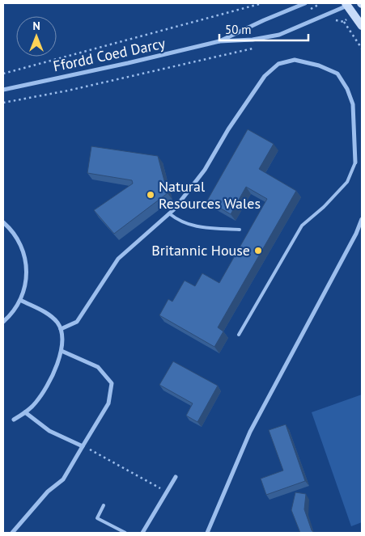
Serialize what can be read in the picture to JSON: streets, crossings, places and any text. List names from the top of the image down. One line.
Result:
{"streets":{"street":["Ffordd Coed Darcy"]},"places":["Natural Resources Wales","Britannic House"],"scale_bar":"50 m","north":"top"}
